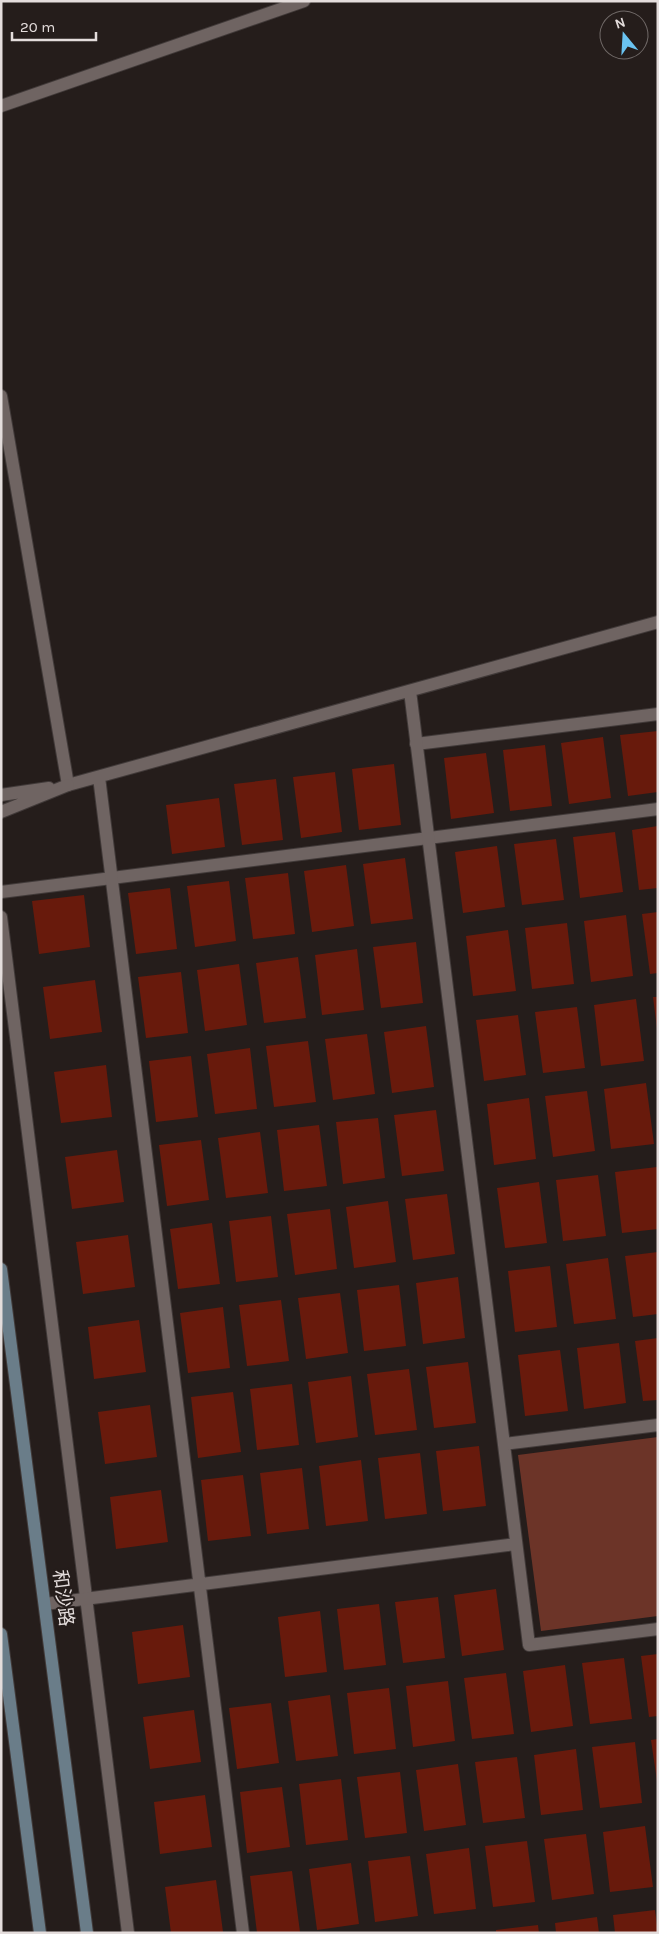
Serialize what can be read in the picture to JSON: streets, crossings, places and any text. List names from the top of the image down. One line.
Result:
{"streets":{"main road":["和沙路"]},"scale_bar":"20 m","north":"top"}
